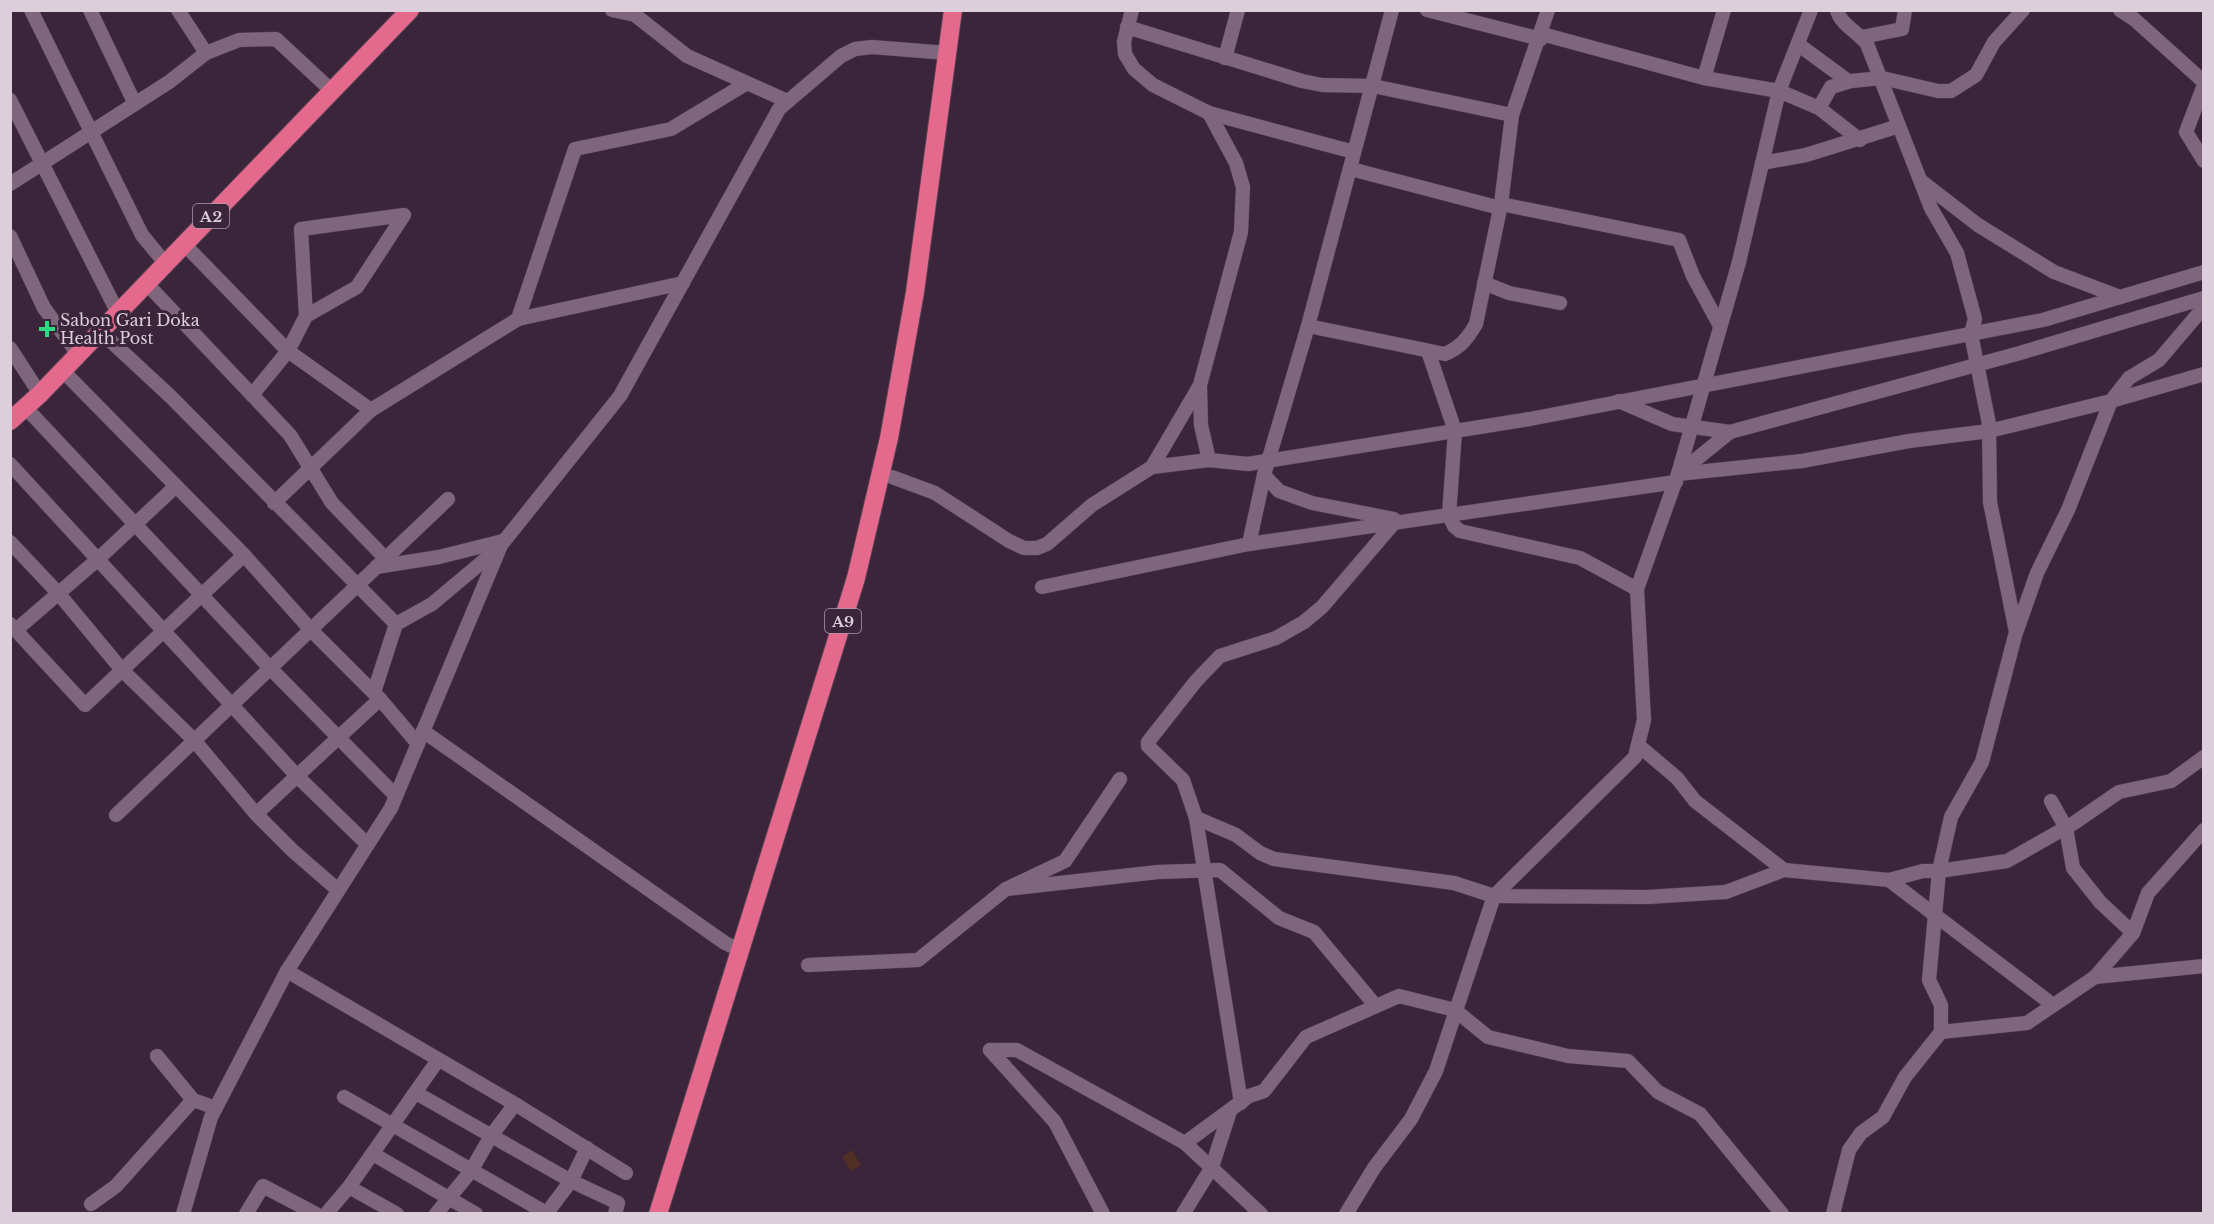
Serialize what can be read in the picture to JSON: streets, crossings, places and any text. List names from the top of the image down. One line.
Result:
{"streets":{"highway":["A2","A9"]},"places":{"health":["Sabon Gari Doka Health Post"]}}
